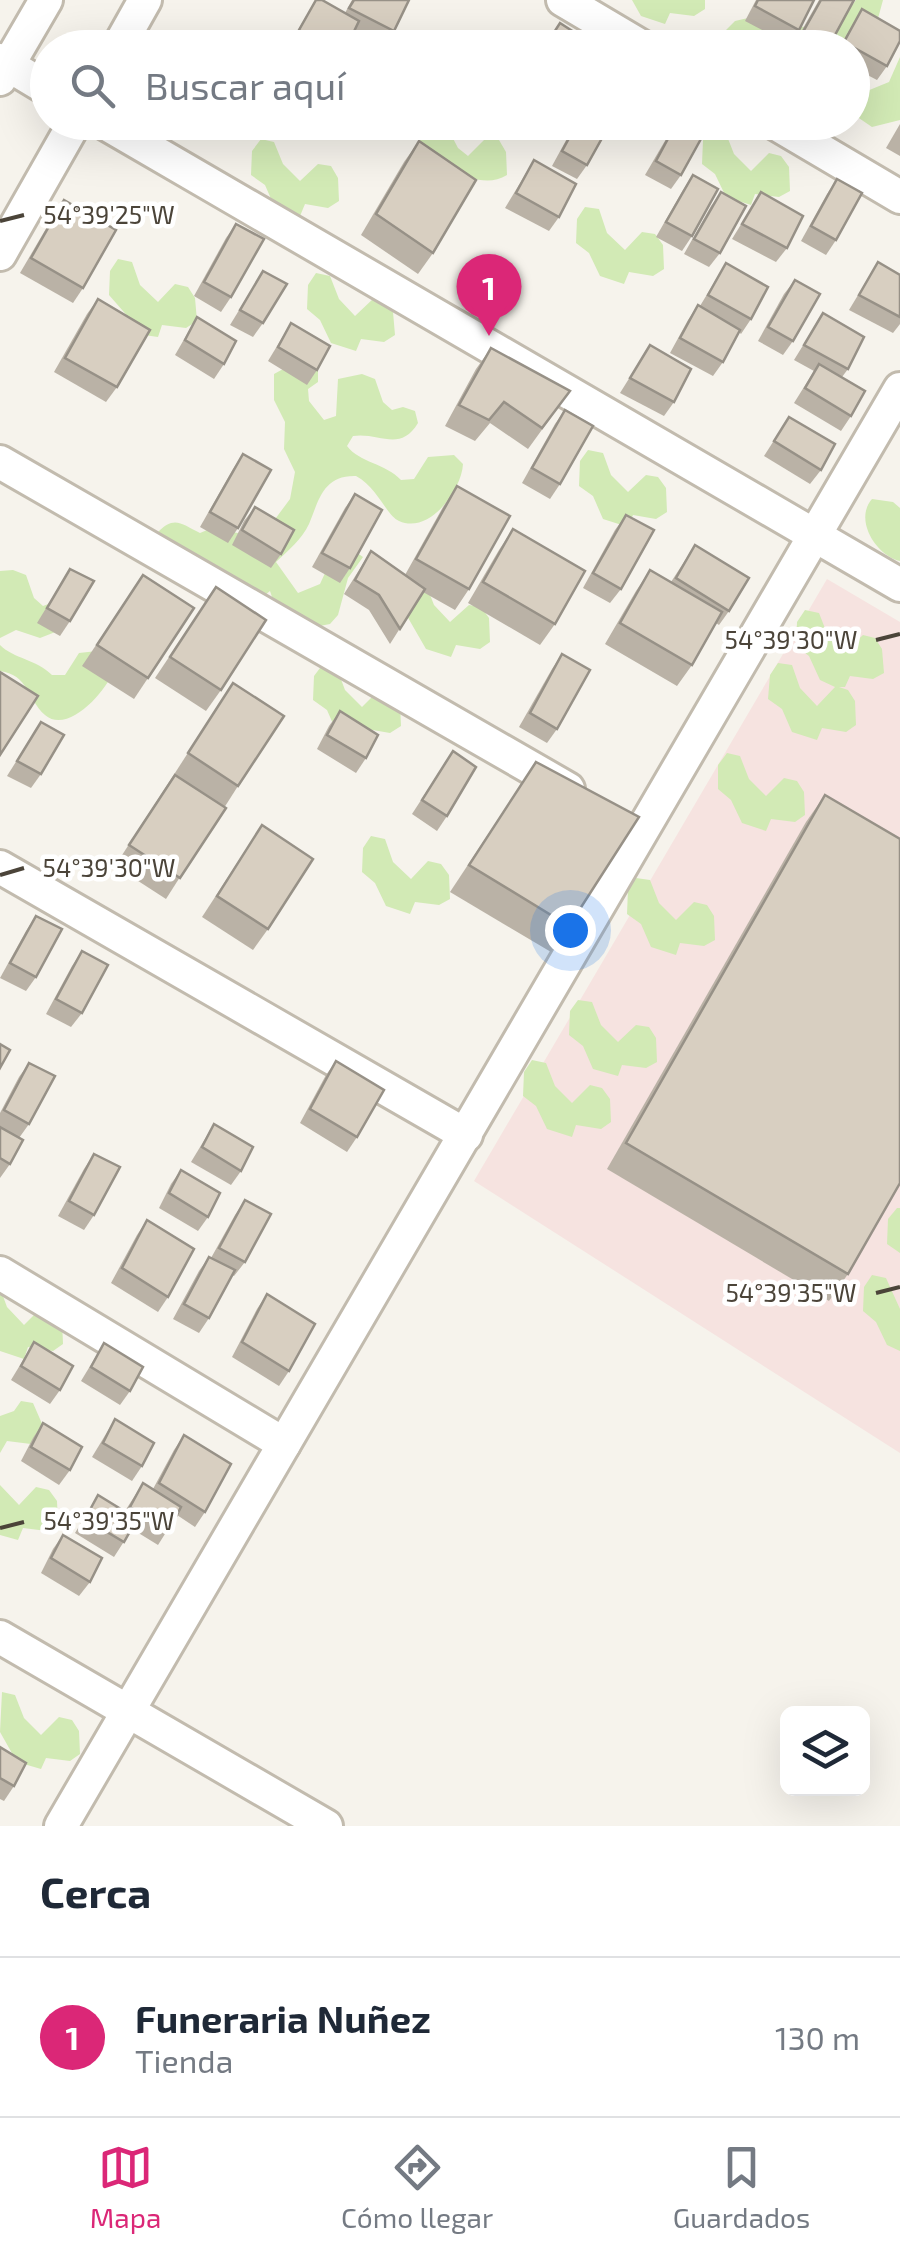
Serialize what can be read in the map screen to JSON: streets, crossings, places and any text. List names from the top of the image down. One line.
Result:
{"page":{"search":"Buscar aquí","pins":"1","heading":"Cerca","list":[{"mark":"1","name":"Funeraria Nuñez","note":"Tienda","value":"130 m"}],"nav":["Mapa","Cómo llegar","Guardados"]},"coordinates":["54°39'25\"W","54°39'30\"W","54°39'35\"W"]}
